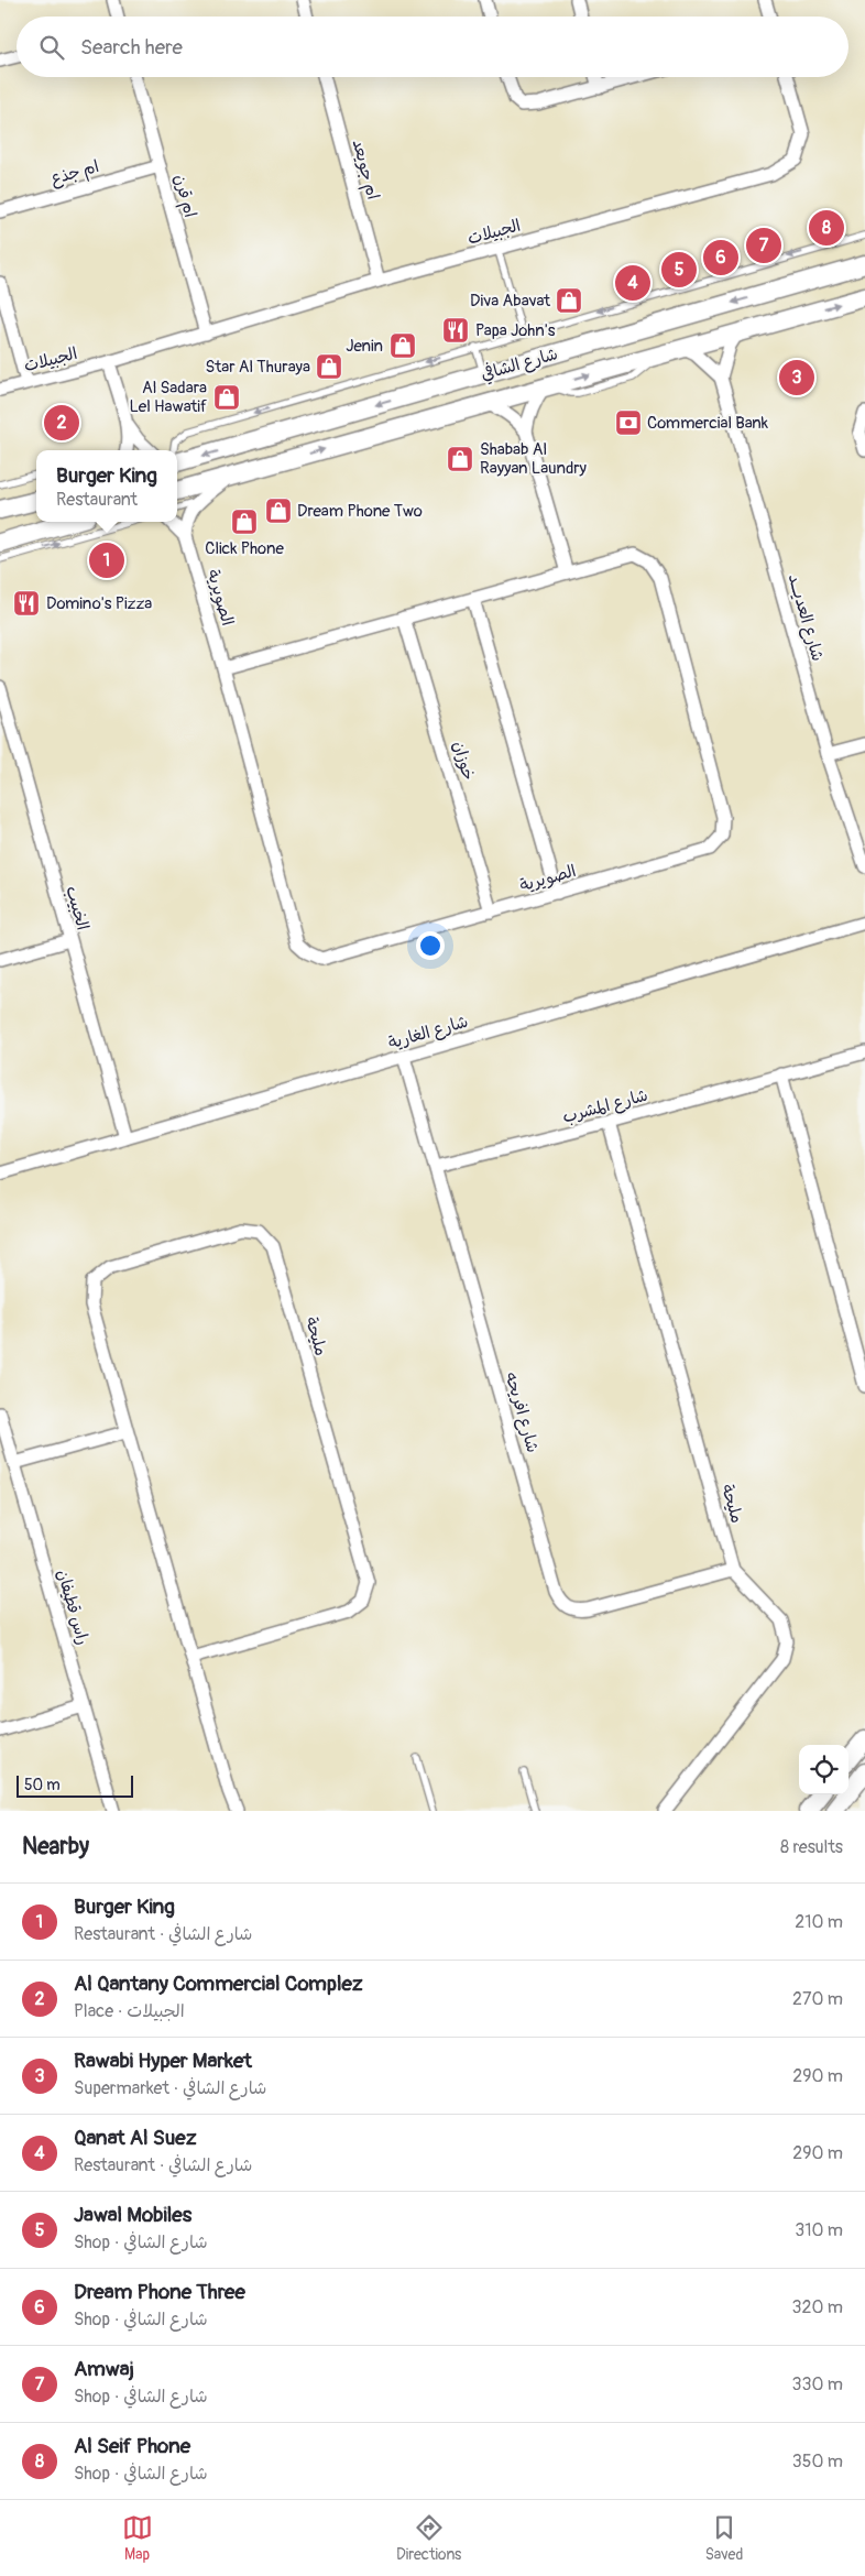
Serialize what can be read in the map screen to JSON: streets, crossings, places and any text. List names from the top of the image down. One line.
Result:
{"streets":{"main road":["شارع الشافي"],"street":["ام جويعد","ام جذع","ام قرن","الجبيلات","الصويرية","شارع العديـــد","خوزان","الخبيب","شارع الغارية","شارع المشرب","مليحة","شارع افريحه","راس قطيفان"]},"crossings":[["ام جويعد","الجبيلات"],["ام جذع","ام قرن"],["ام قرن","الجبيلات"],["الصويرية","خوزان"],["الخبيب","شارع الغارية"],["شارع الغارية","شارع افريحه"],["شارع المشرب","مليحة"],["شارع المشرب","شارع افريحه"],["مليحة","شارع افريحه"]],"places":{"shop":["Diva Abavat","Jenin","Star Al Thuraya","Al Sadara Lel Hawatif","Shabab Al Rayyan Laundry","Dream Phone Two","Click Phone"],"restaurant":["Papa John's","Domino's Pizza"],"bank":["Commercial Bank"]},"scale_bar":"50 m","page":{"search":"Search here","pins":["8","7","6","5","4","3","2","1"],"popup":["Burger King","Restaurant"],"scale":"50 m","heading":["Nearby","8 results"],"list":[{"mark":"1","name":"Burger King","note":"Restaurant · شارع الشافي","value":"210 m"},{"mark":"2","name":"Al Qantany Commercial Complez","note":"Place · الجبيلات","value":"270 m"},{"mark":"3","name":"Rawabi Hyper Market","note":"Supermarket · شارع الشافي","value":"290 m"},{"mark":"4","name":"Qanat Al Suez","note":"Restaurant · شارع الشافي","value":"290 m"},{"mark":"5","name":"Jawal Mobiles","note":"Shop · شارع الشافي","value":"310 m"},{"mark":"6","name":"Dream Phone Three","note":"Shop · شارع الشافي","value":"320 m"},{"mark":"7","name":"Amwaj","note":"Shop · شارع الشافي","value":"330 m"},{"mark":"8","name":"Al Seif Phone","note":"Shop · شارع الشافي","value":"350 m"}],"nav":["Map","Directions","Saved"]}}
